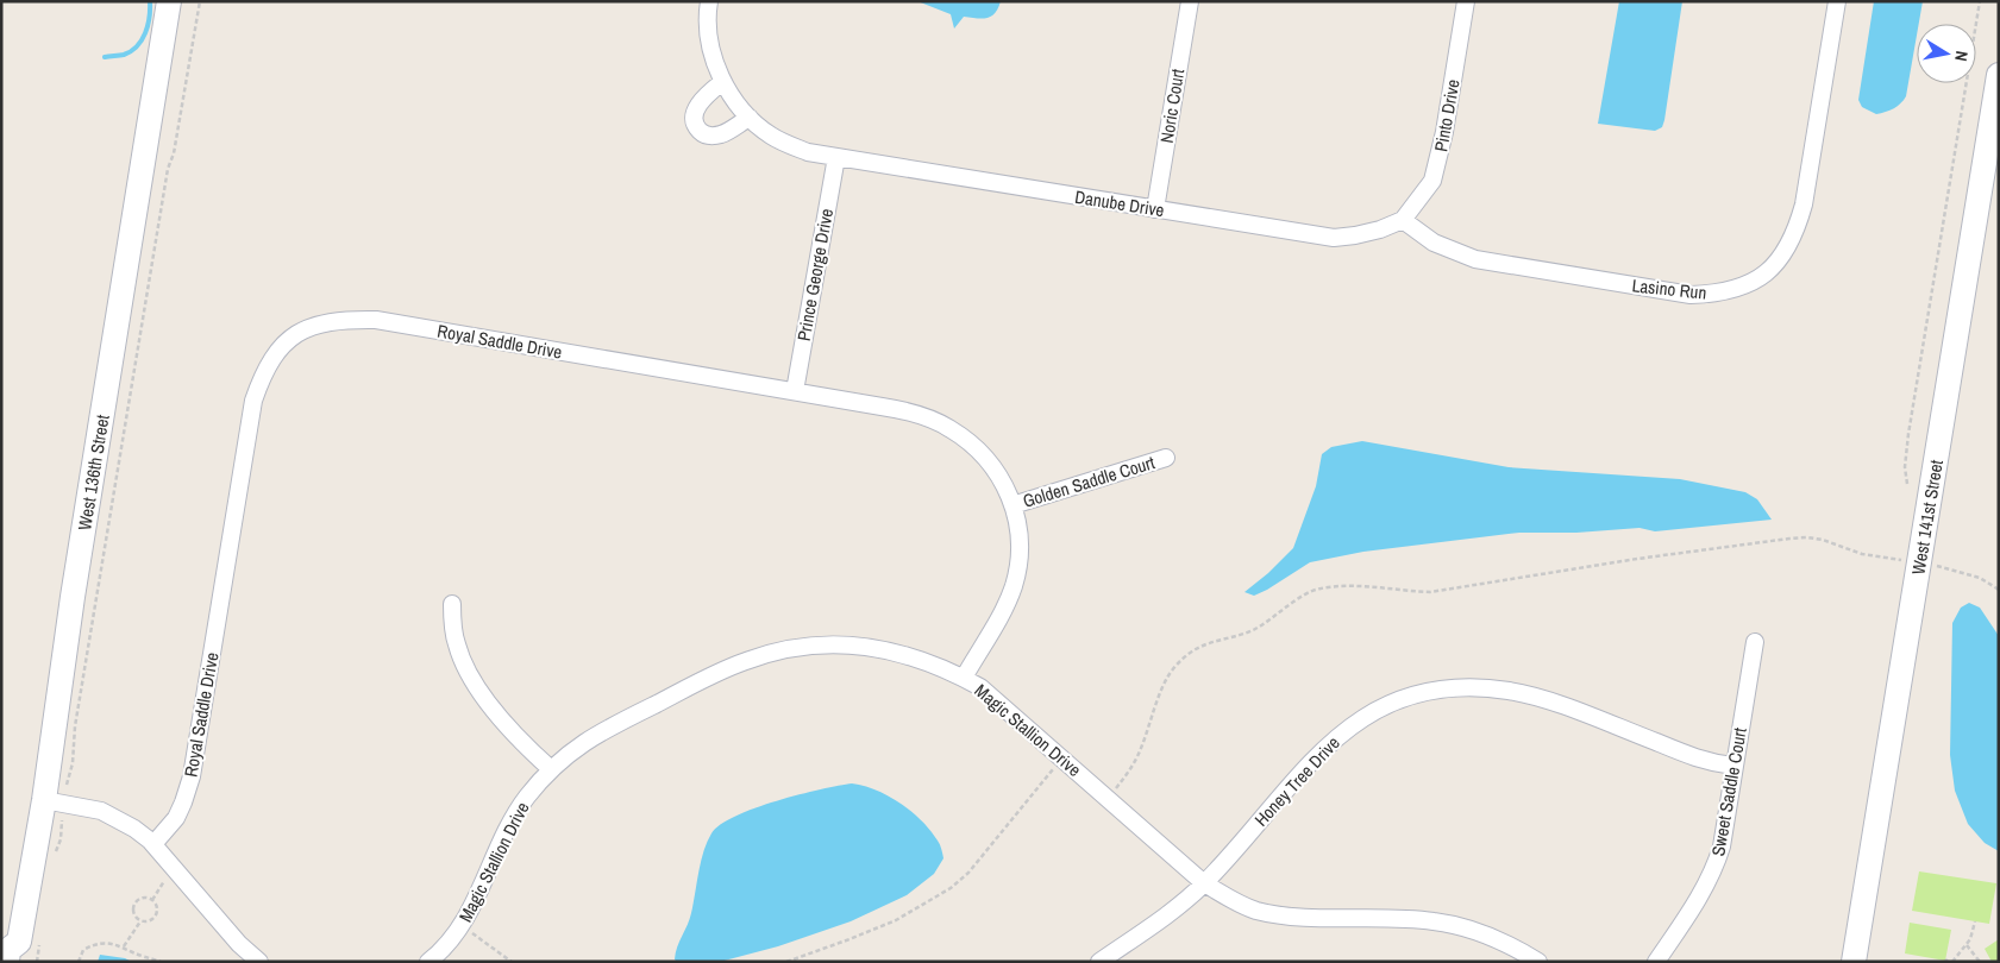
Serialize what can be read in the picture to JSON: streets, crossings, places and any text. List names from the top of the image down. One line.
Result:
{"streets":{"street":["Noric Court","Pinto Drive","Danube Drive","Prince George Drive","Lasino Run","Royal Saddle Drive","West 136th Street","Golden Saddle Court","West 141st Street","Magic Stallion Drive","Honey Tree Drive","Sweet Saddle Court"]},"crossings":[["Noric Court","Danube Drive"],["Pinto Drive","Danube Drive"],["Pinto Drive","Lasino Run"],["Danube Drive","Prince George Drive"],["Danube Drive","Lasino Run"],["Prince George Drive","Royal Saddle Drive"],["Royal Saddle Drive","Golden Saddle Court"],["Royal Saddle Drive","Magic Stallion Drive"],["Magic Stallion Drive","Honey Tree Drive"],["Honey Tree Drive","Sweet Saddle Court"]],"north":"right"}
